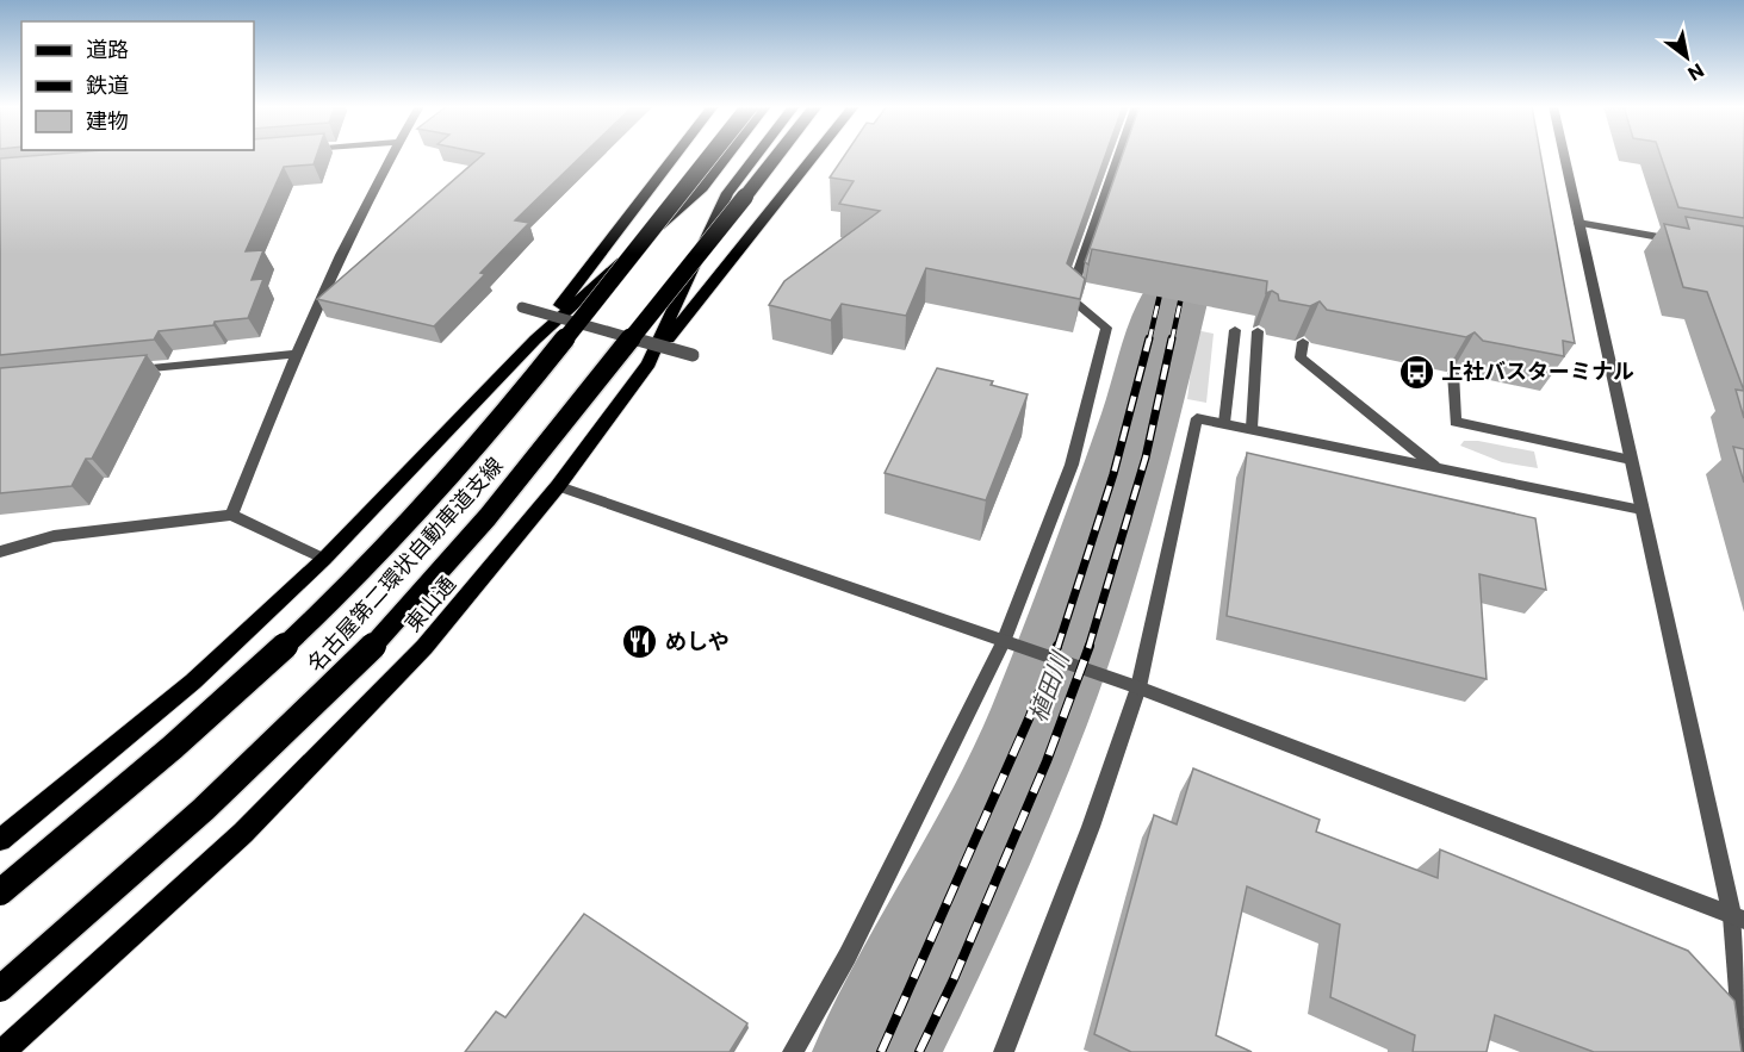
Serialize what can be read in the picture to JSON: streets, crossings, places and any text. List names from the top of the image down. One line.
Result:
{"streets":{"highway":["名古屋第二環状自動車道支線"],"main road":["東山通"]},"crossings":[["名古屋第二環状自動車道支線","東山通"]],"water":["植田川"],"places":{"bus stop":["上社バスターミナル"],"restaurant":["めしや"]},"legend":["道路","鉄道","建物"],"north":"bottom right"}
